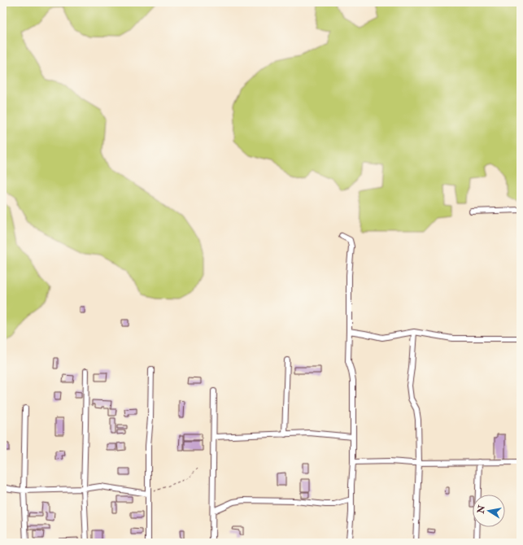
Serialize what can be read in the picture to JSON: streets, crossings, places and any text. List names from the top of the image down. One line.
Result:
{"north":"left"}
